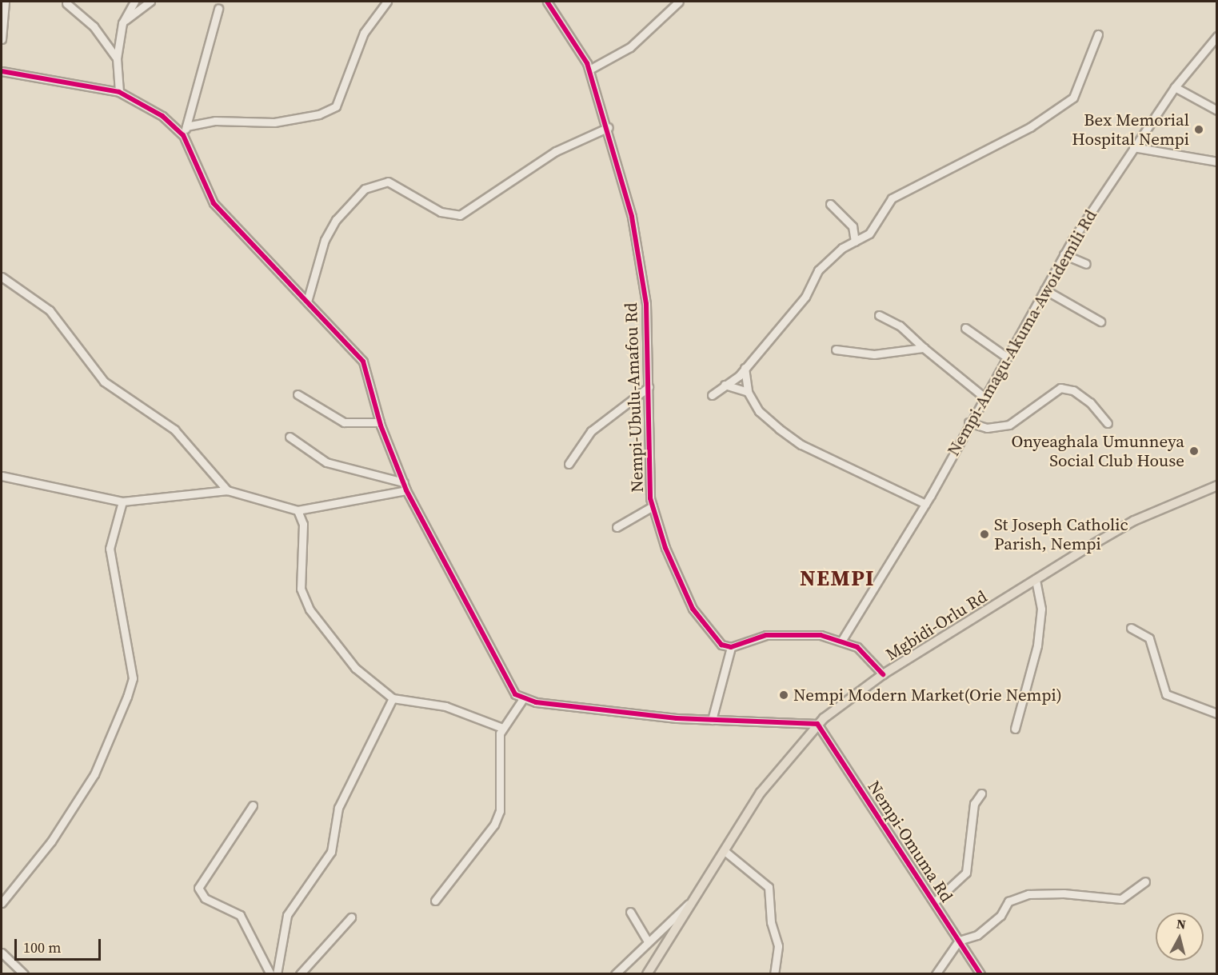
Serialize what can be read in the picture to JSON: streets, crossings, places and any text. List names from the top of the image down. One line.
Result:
{"streets":{"main road":["Mgbidi-Orlu Rd"],"street":["Nempi-Amagu-Akuma-Awoidemili Rd","Nempi-Ubulu-Amafou Rd","Nempi-Omuma Rd"]},"crossings":[["Mgbidi-Orlu Rd","Nempi-Omuma Rd"]],"districts":["NEMPI"],"places":["Bex Memorial Hospital Nempi","Onyeaghala Umunneya Social Club House","St Joseph Catholic Parish, Nempi","Nempi Modern Market(Orie Nempi)"],"scale_bar":"100 m","north":"top"}
